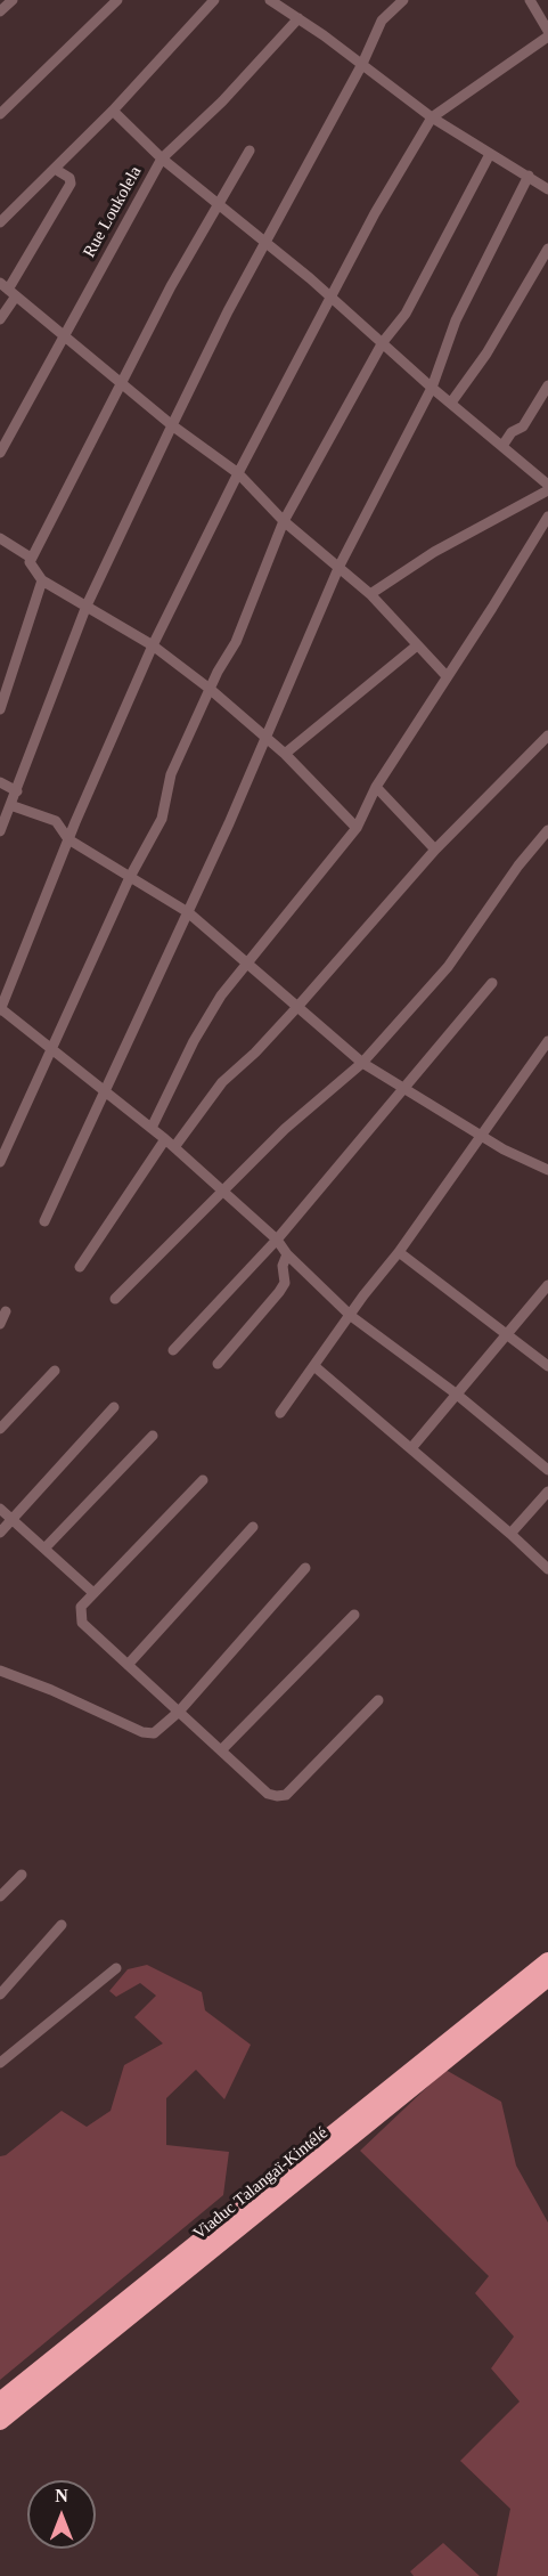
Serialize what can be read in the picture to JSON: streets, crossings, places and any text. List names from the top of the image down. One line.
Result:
{"streets":{"highway":["Viaduc Talangaï-Kintélé"],"street":["Rue Loukolela"]},"north":"top"}
